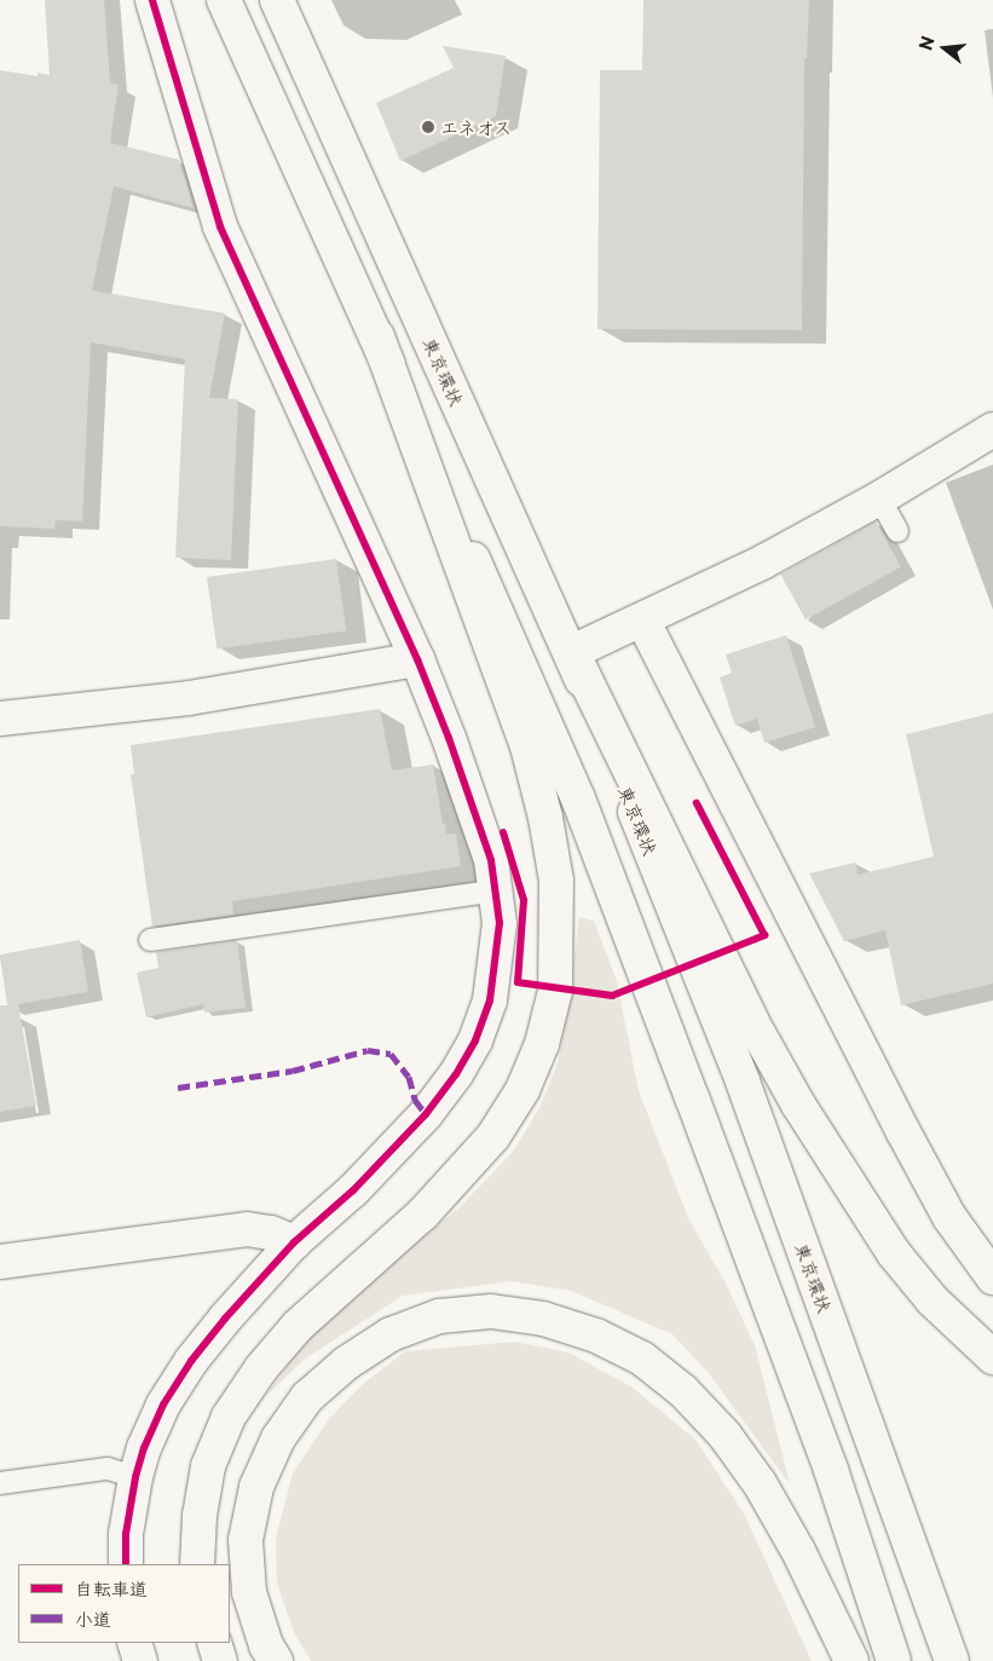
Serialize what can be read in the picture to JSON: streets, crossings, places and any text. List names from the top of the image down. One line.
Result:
{"streets":{"main road":["東京環状"]},"places":["エネオス"],"legend":["自転車道","小道"],"north":"left"}
